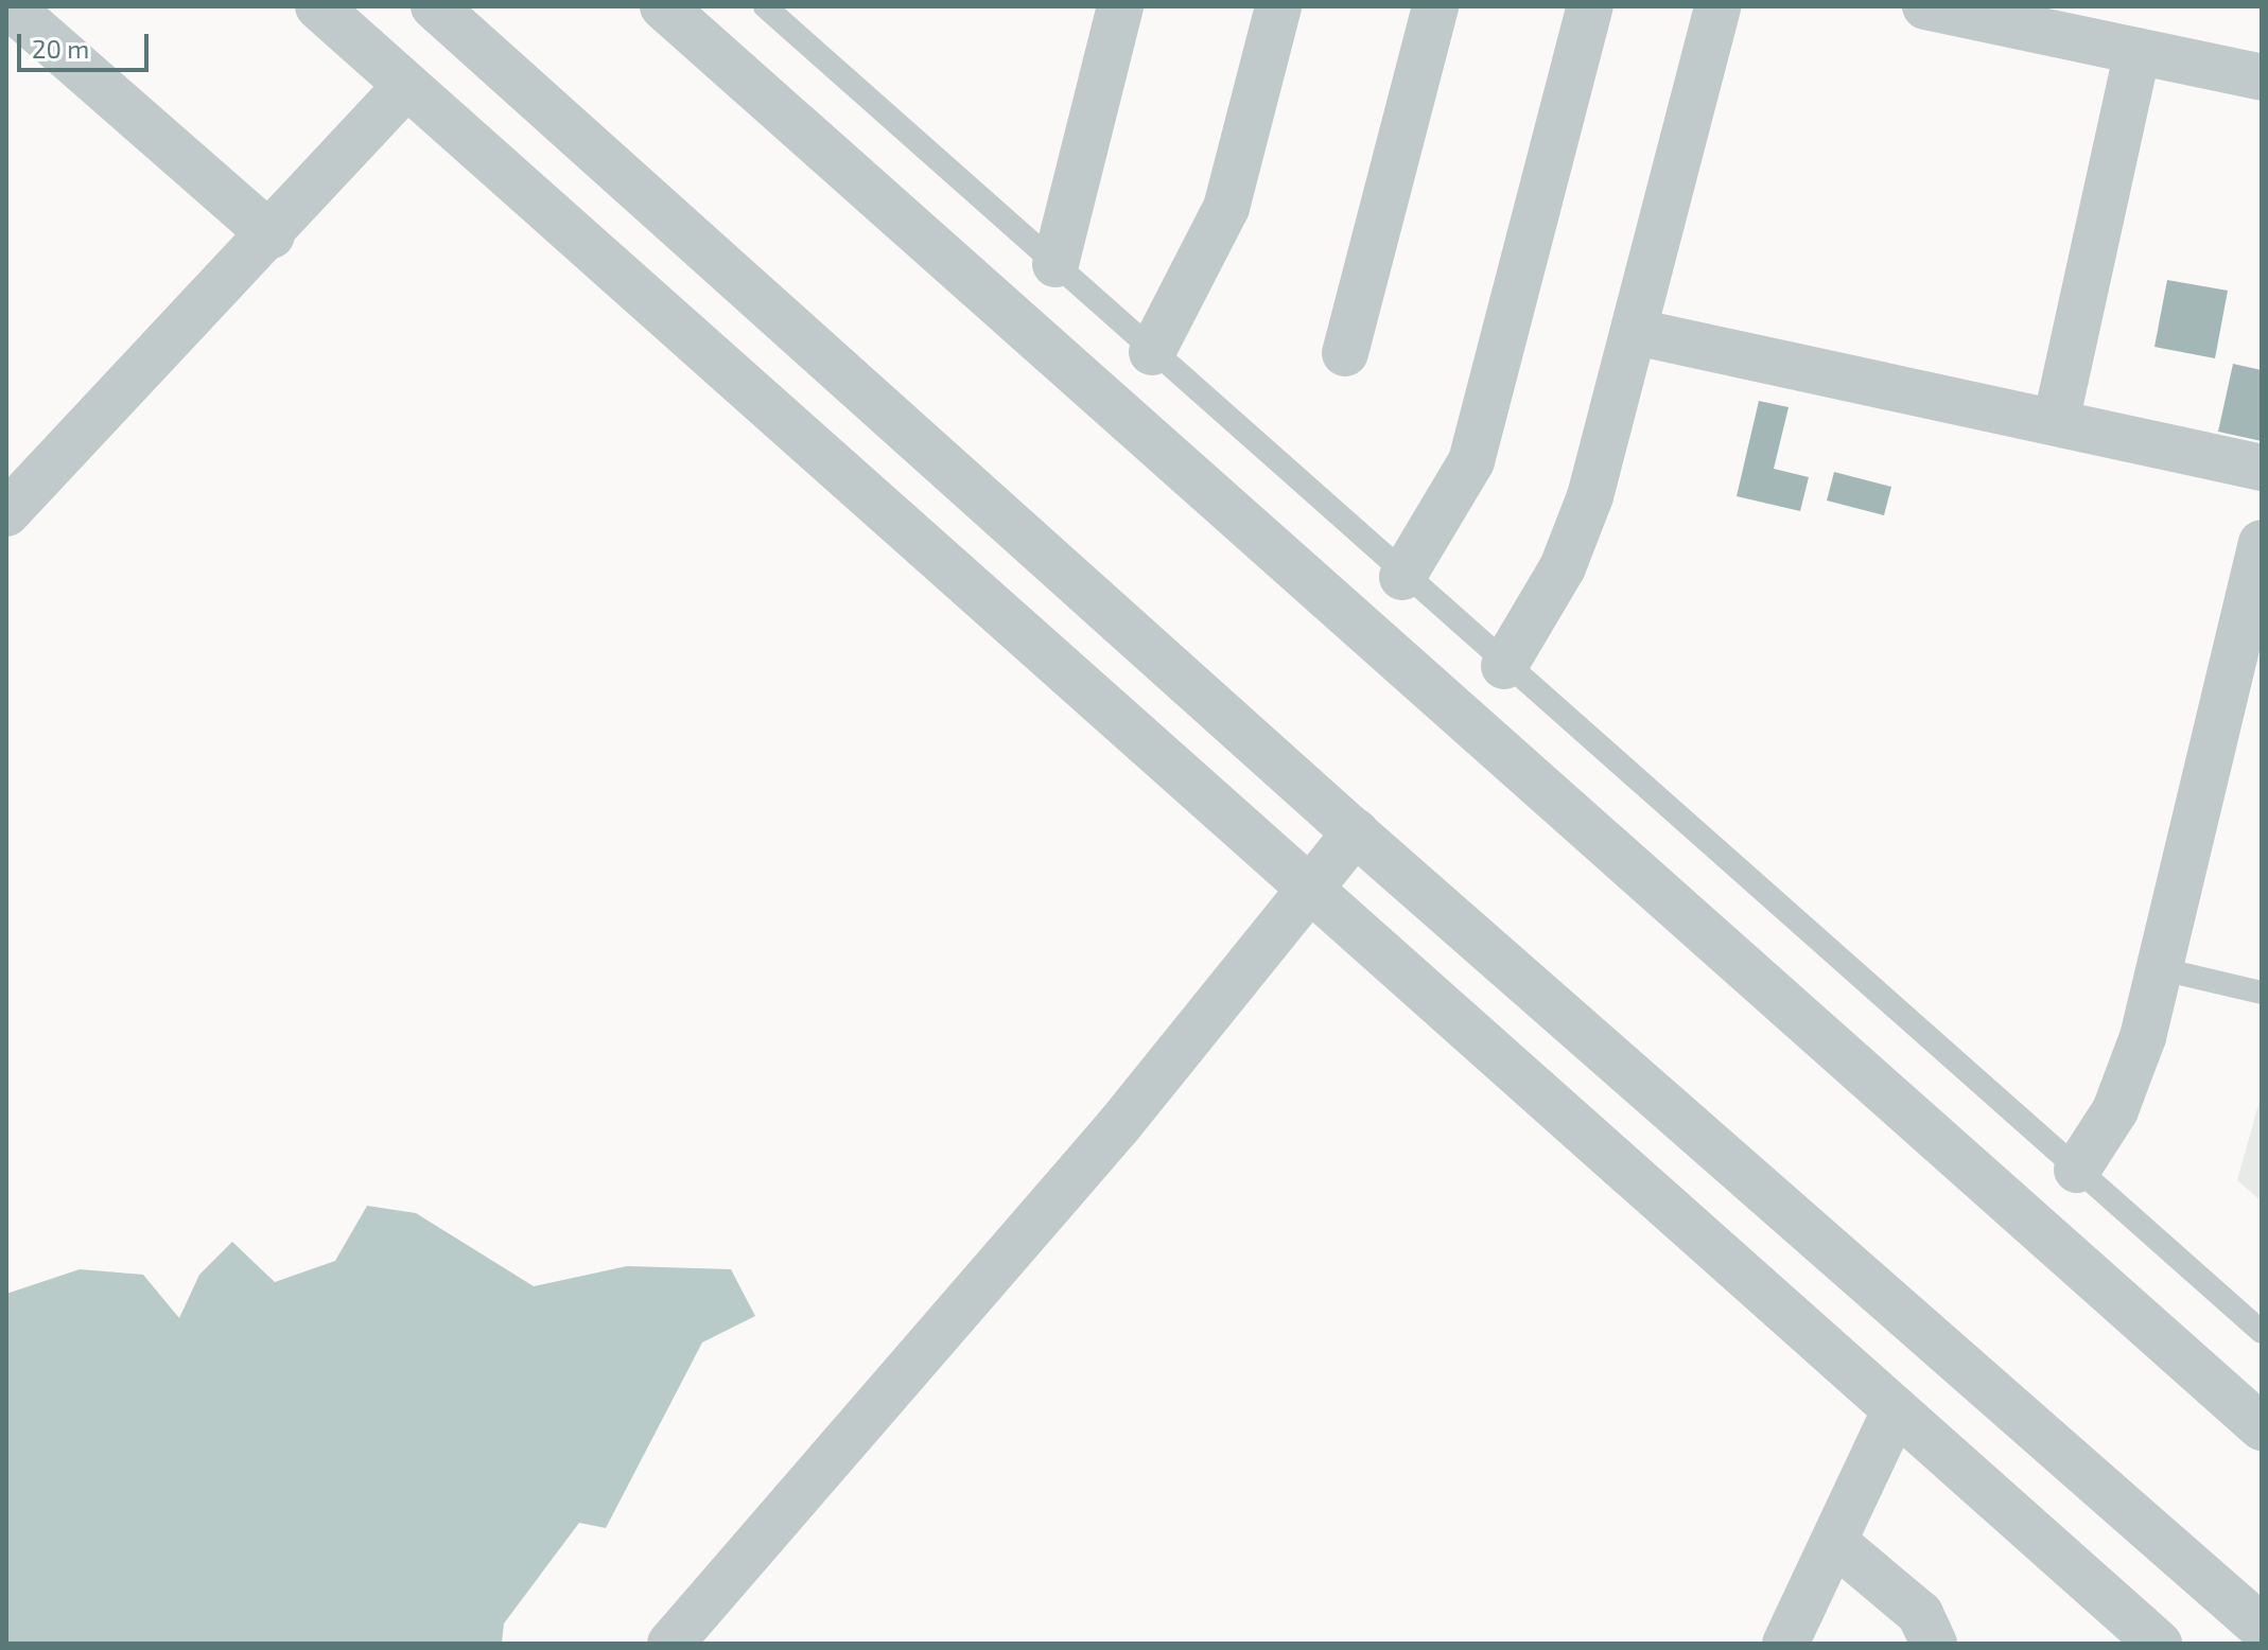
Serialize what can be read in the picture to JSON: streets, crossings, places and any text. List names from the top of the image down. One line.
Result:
{"scale_bar":"20 m"}
